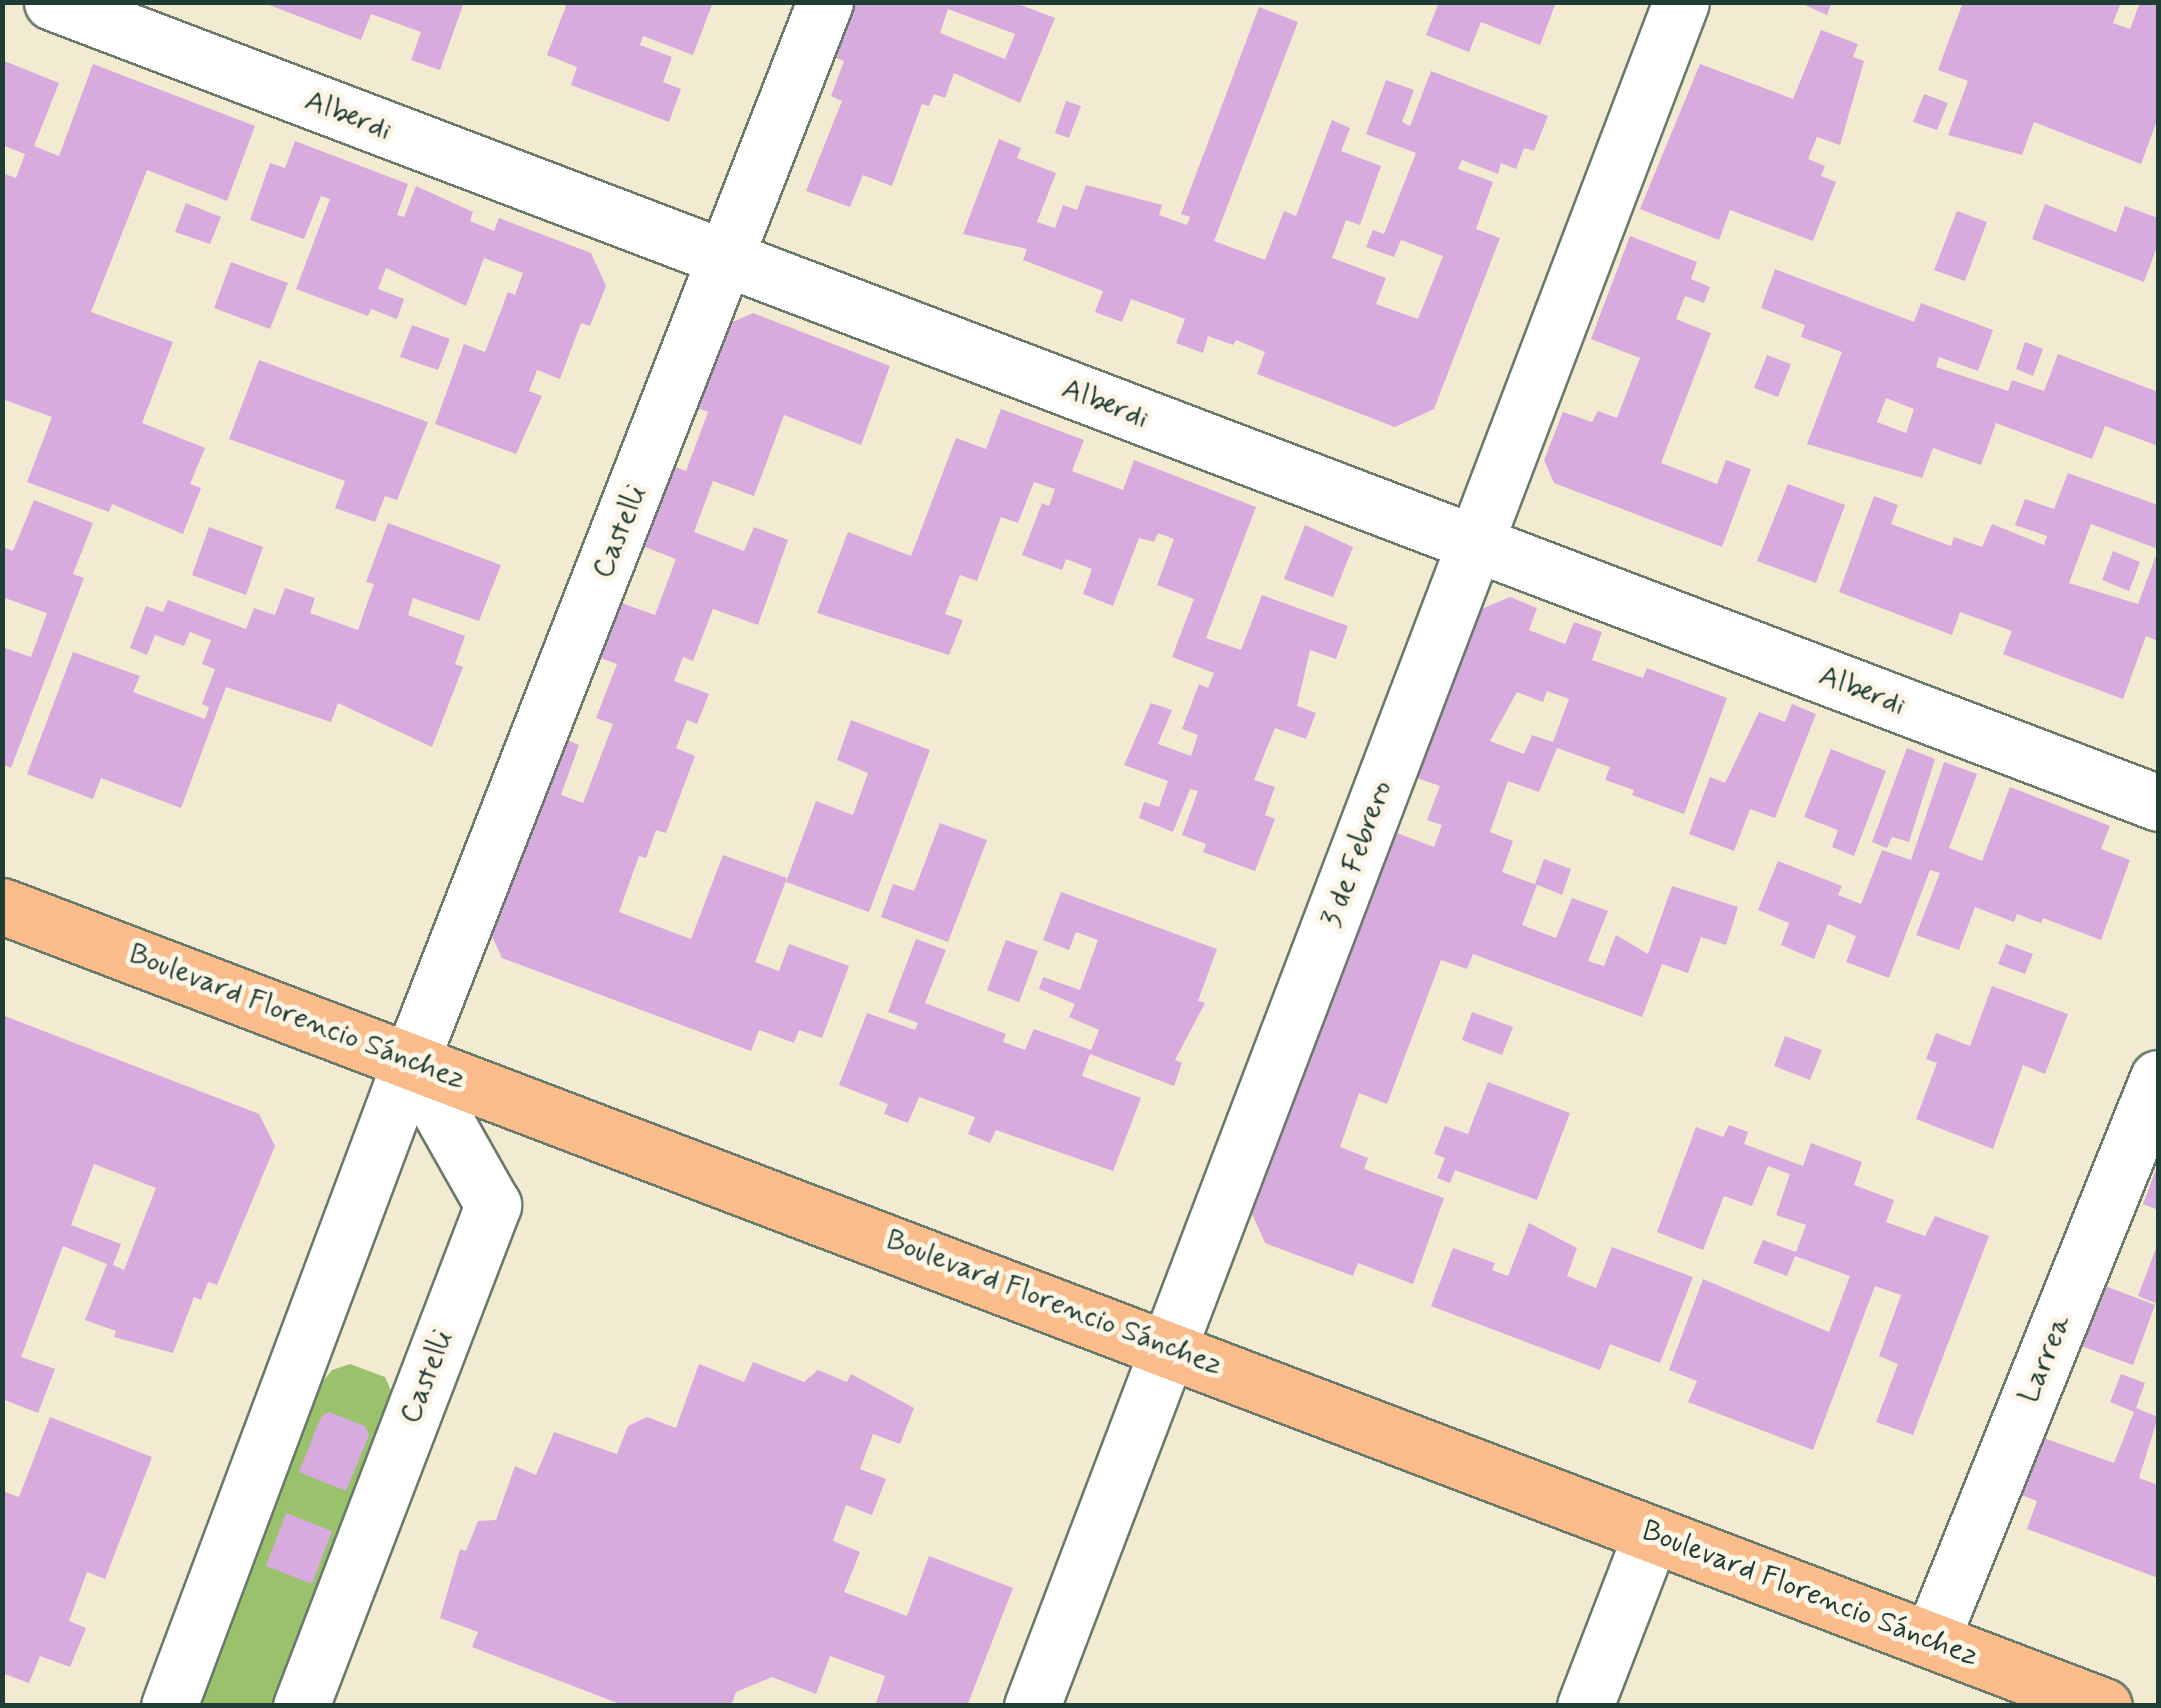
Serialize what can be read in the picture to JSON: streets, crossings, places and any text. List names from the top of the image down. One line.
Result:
{"streets":{"main road":["Boulevard Florencio Sánchez"],"street":["Alberdi","Castelli","3 de Febrero","Larrea"]},"crossings":[["Alberdi","Castelli"],["Alberdi","3 de Febrero"],["Castelli","Boulevard Florencio Sánchez"],["3 de Febrero","Boulevard Florencio Sánchez"],["Boulevard Florencio Sánchez","Larrea"]]}
